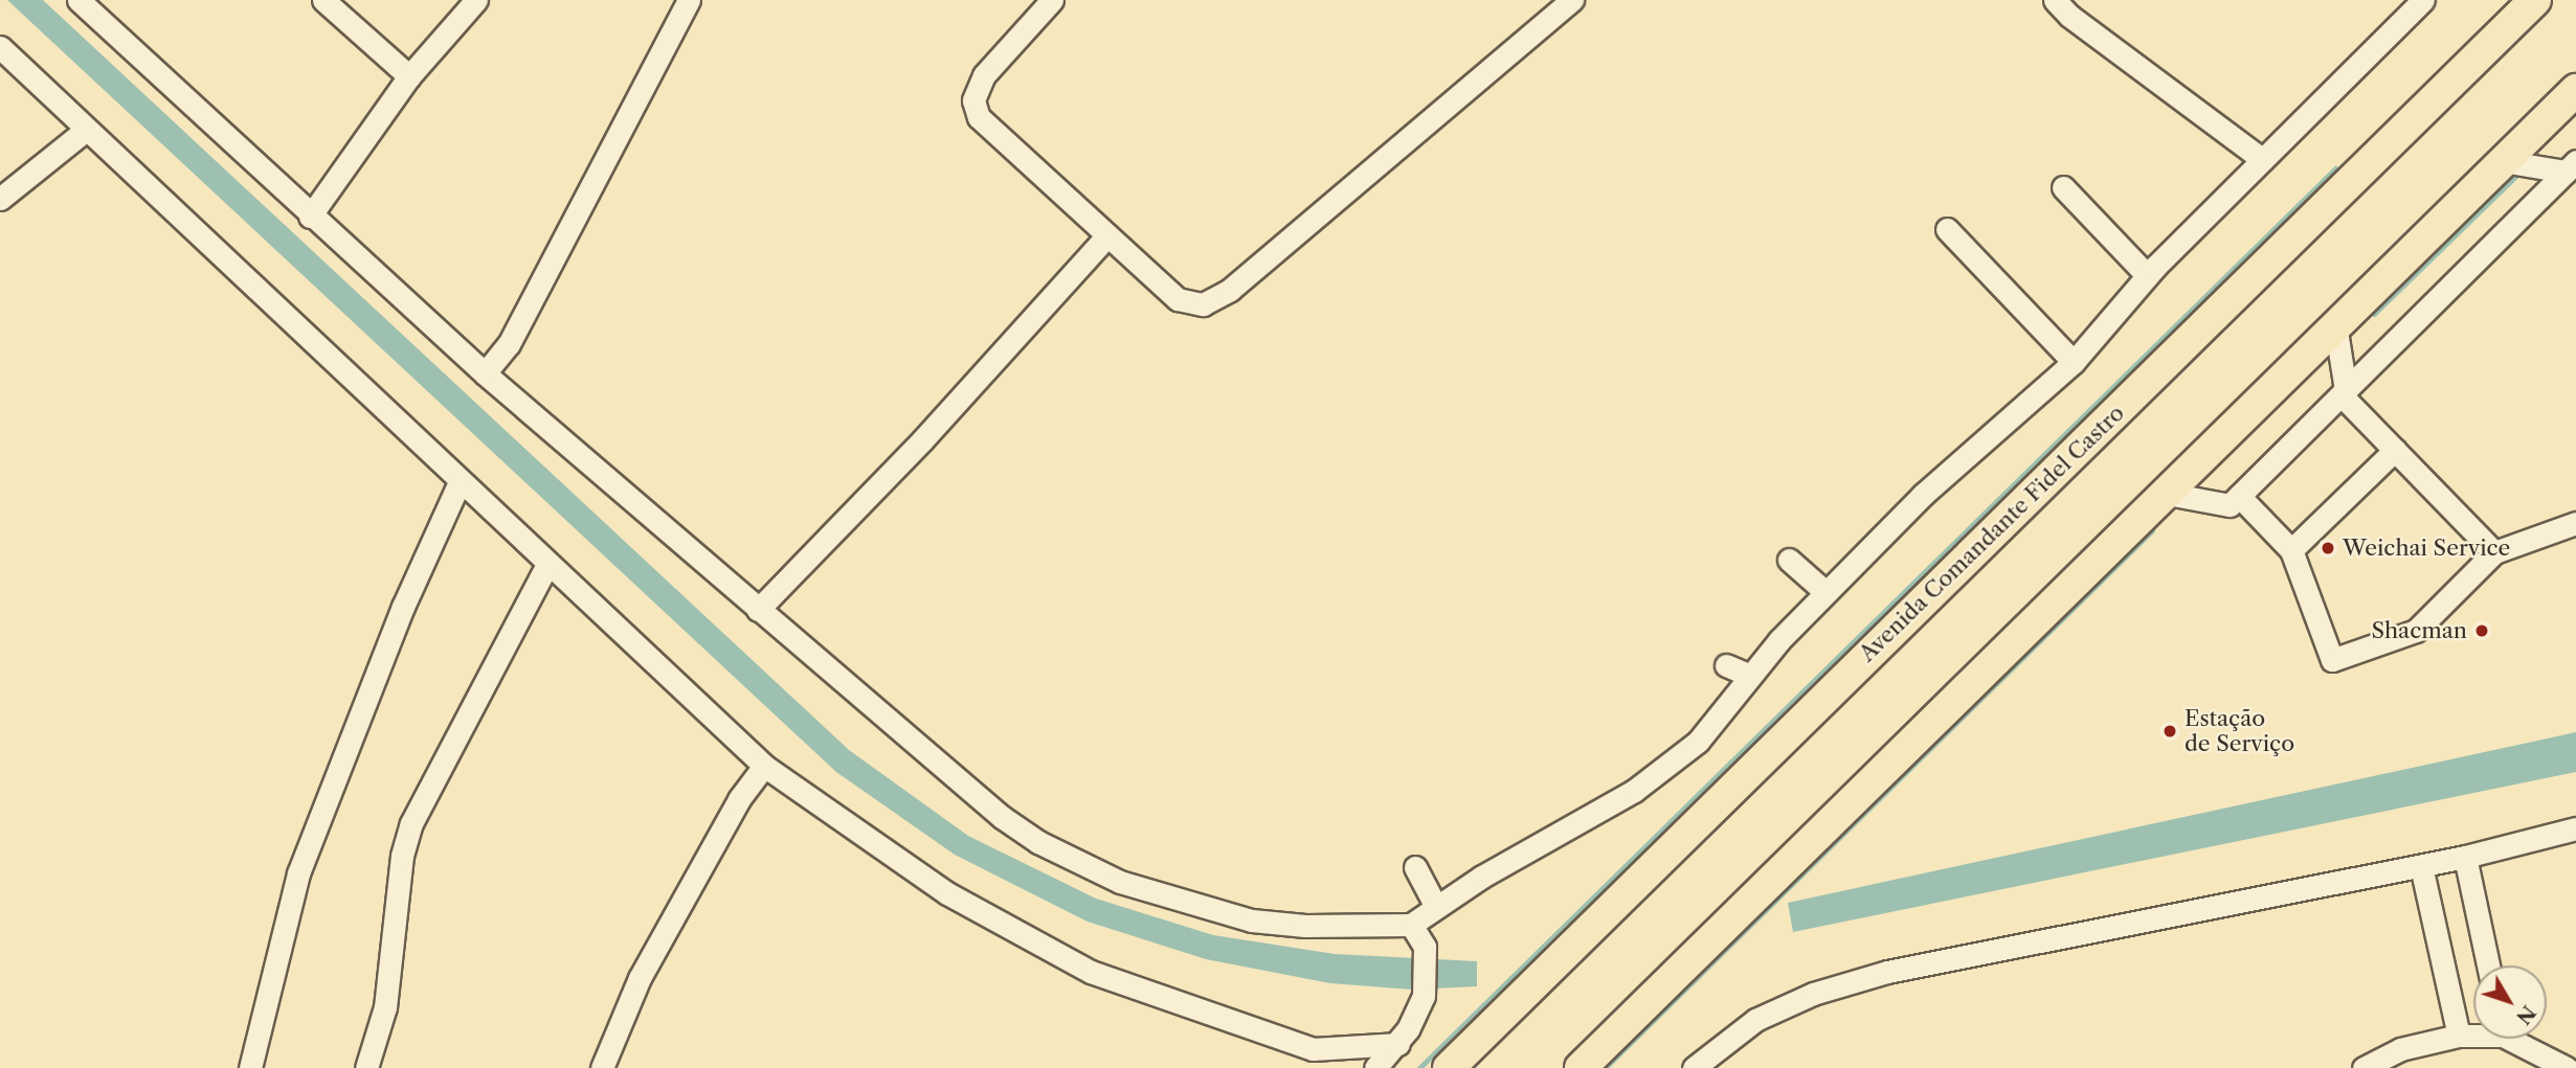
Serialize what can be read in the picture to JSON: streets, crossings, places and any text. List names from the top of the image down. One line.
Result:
{"streets":{"highway":["Avenida Comandante Fidel Castro"]},"places":["Weichai Service","Shacman","Estação de Serviço"],"north":"bottom right"}
